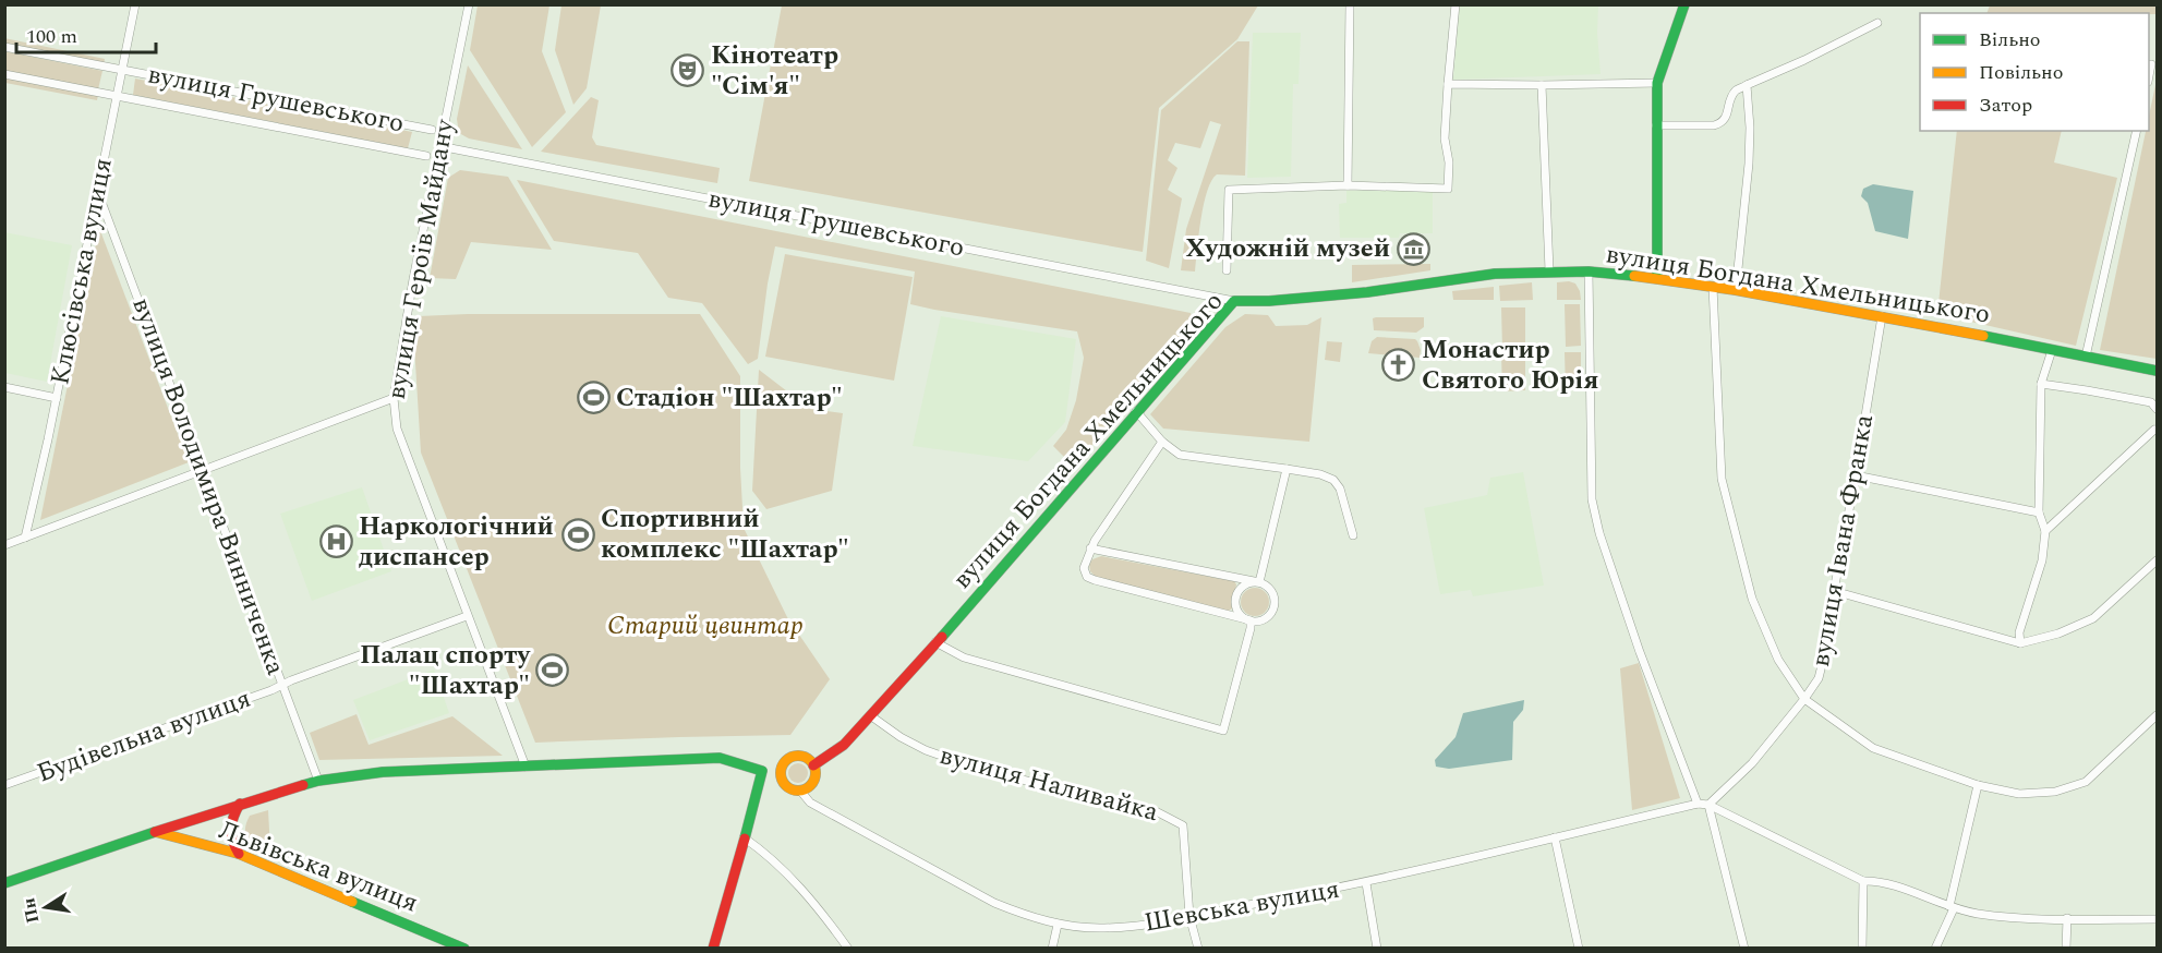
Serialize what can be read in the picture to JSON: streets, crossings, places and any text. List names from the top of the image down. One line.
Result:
{"streets":{"main road":["вулиця Богдана Хмельницького","Львівська вулиця"],"street":["вулиця Грушевського","вулиця Героїв Майдану","Клюсівська вулиця","вулиця Володимира Винниченка","вулиця Івана Франка","Будівельна вулиця","вулиця Наливайка","Шевська вулиця"]},"crossings":[["вулиця Грушевського","вулиця Героїв Майдану"],["вулиця Грушевського","Клюсівська вулиця"],["вулиця Грушевського","вулиця Богдана Хмельницького"],["вулиця Героїв Майдану","Будівельна вулиця"],["Клюсівська вулиця","вулиця Володимира Винниченка"],["вулиця Богдана Хмельницького","вулиця Івана Франка"],["вулиця Богдана Хмельницького","вулиця Наливайка"],["вулиця Богдана Хмельницького","Шевська вулиця"],["вулиця Володимира Винниченка","Будівельна вулиця"],["вулиця Івана Франка","Шевська вулиця"],["вулиця Наливайка","Шевська вулиця"]],"parks":["Старий цвинтар"],"places":{"theatre":["Кінотеатр \"Сім'я\""],"museum":["Художній музей"],"church":["Монастир Святого Юрія"],"sports":["Стадіон \"Шахтар\"","Спортивний комплекс \"Шахтар\"","Палац спорту \"Шахтар\""],"hospital":["Наркологічний диспансер"]},"legend":["Вільно","Повільно","Затор"],"scale_bar":"100 m","north":"left"}
